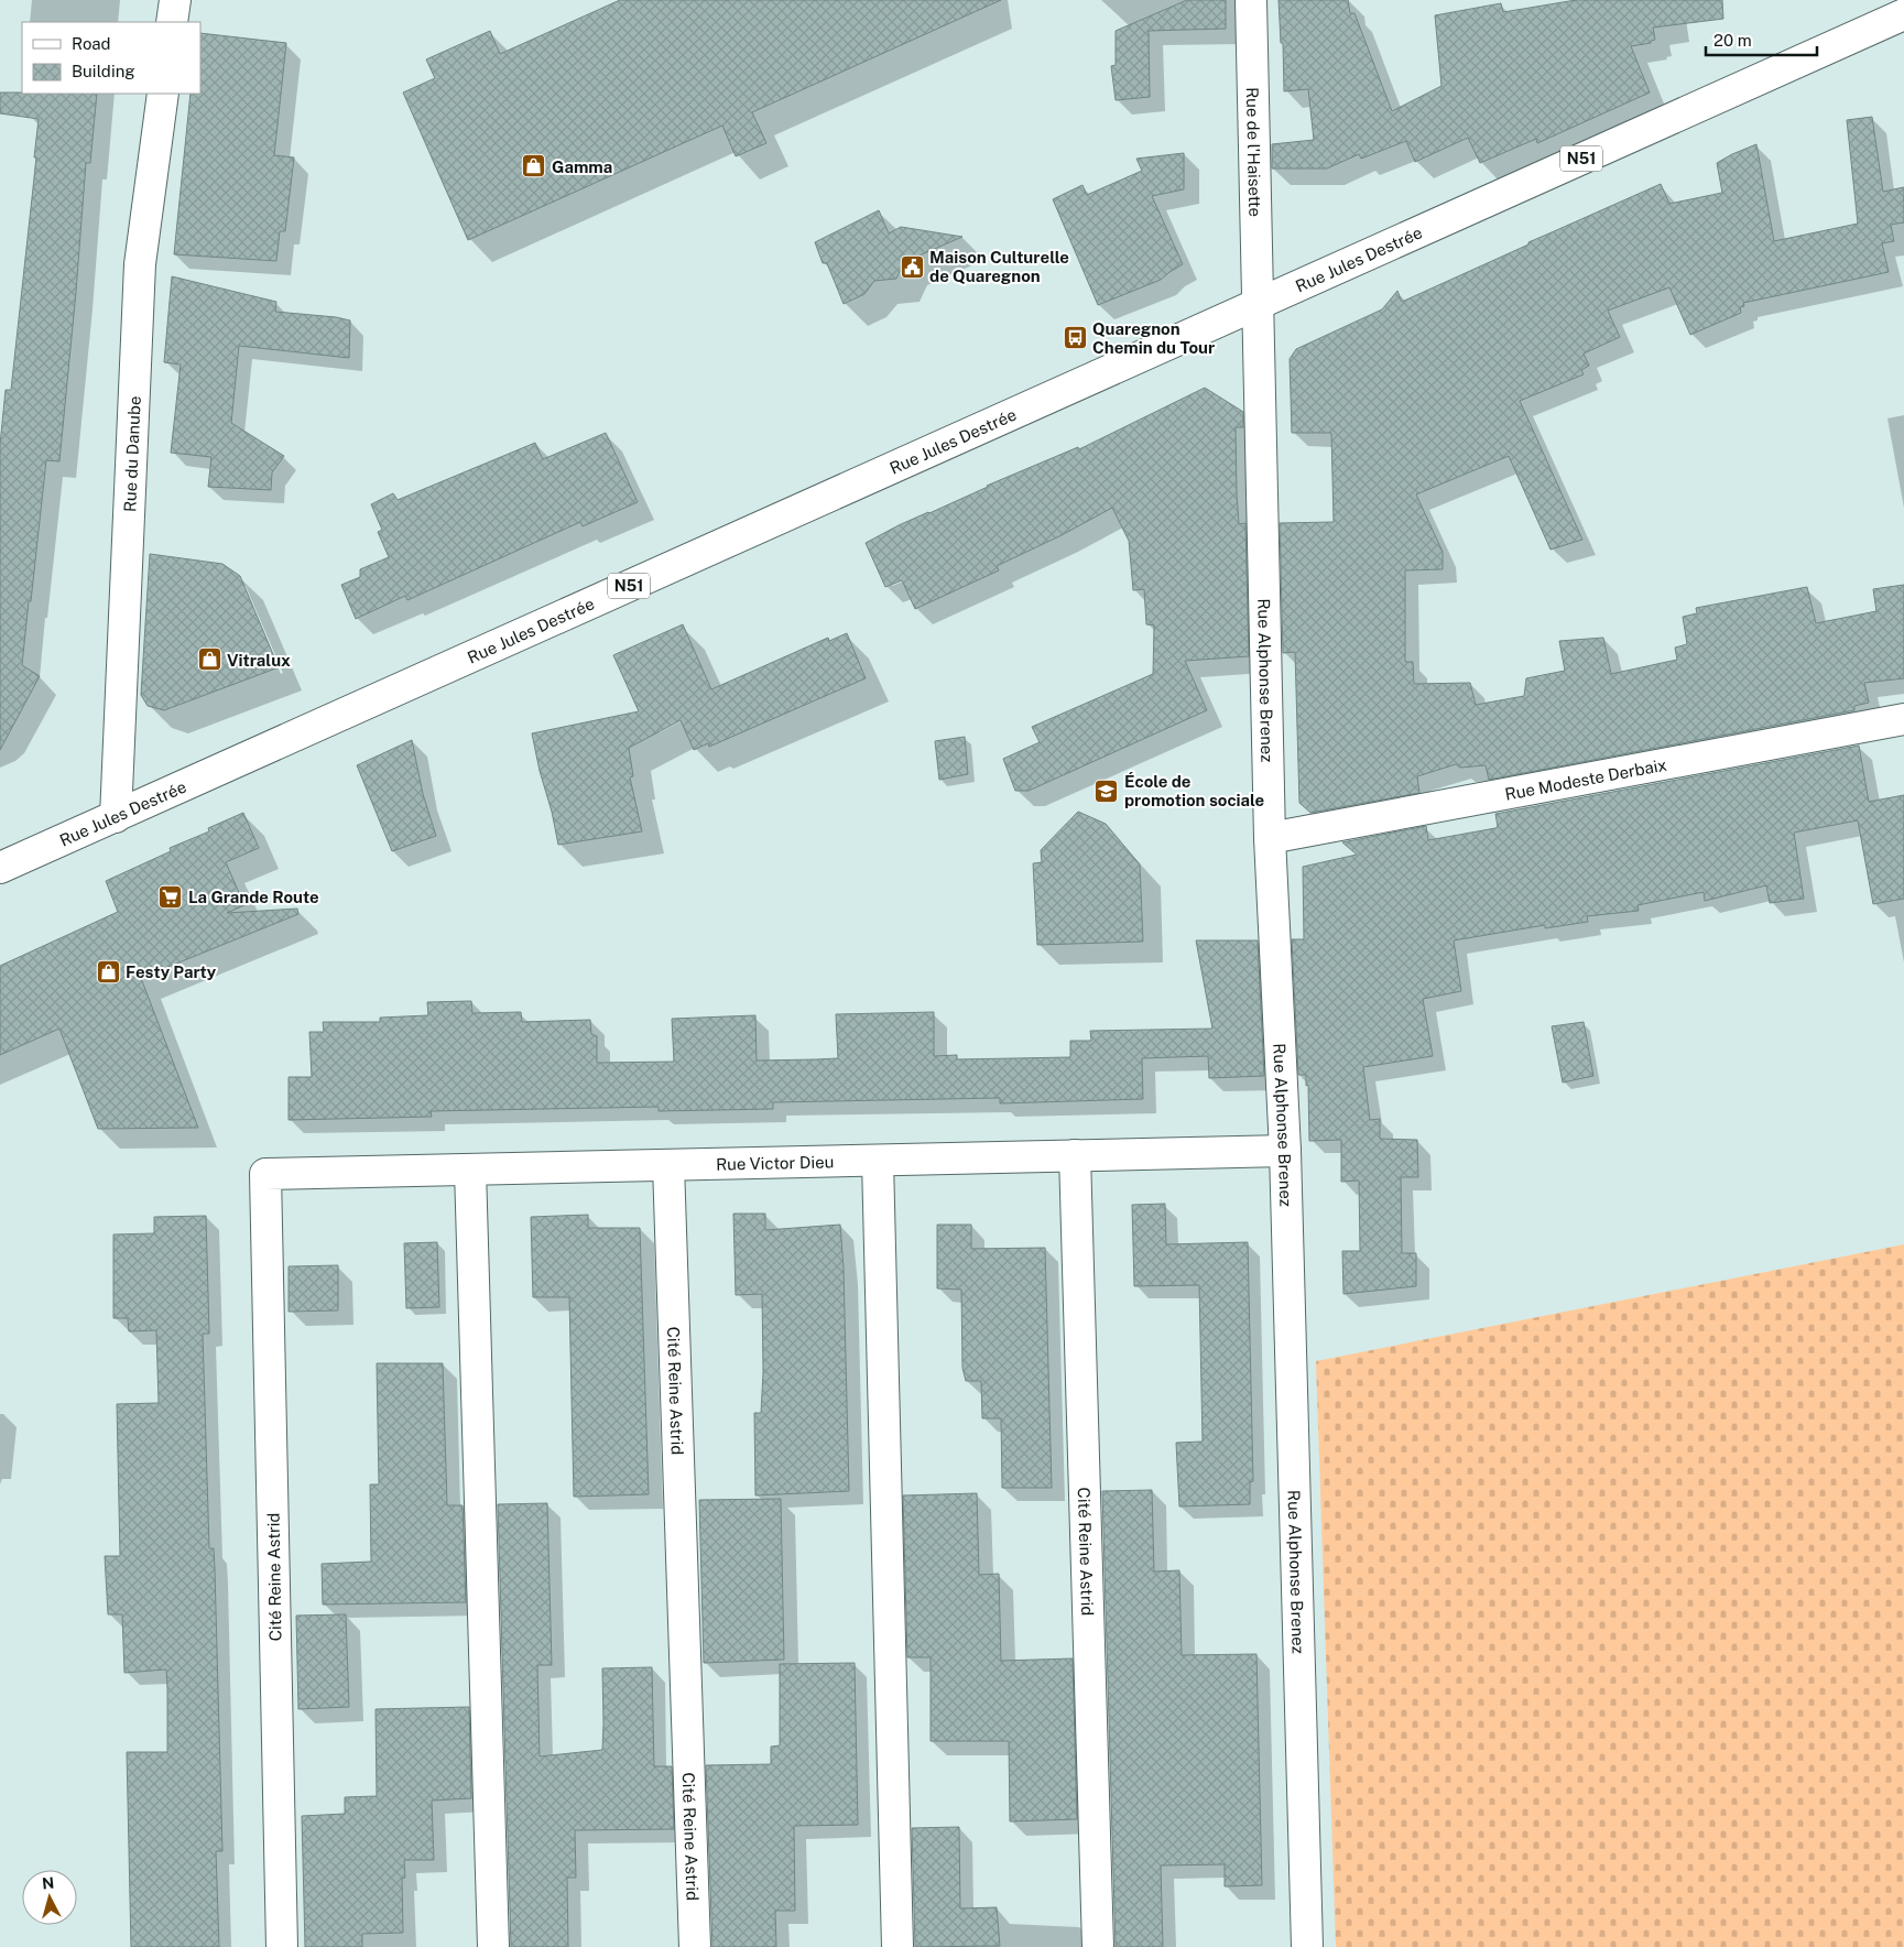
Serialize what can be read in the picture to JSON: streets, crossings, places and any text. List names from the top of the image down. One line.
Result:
{"streets":{"street":["Rue de l'Haisette","N51","Rue Jules Destrée","Rue du Danube","Rue Alphonse Brenez","Rue Modeste Derbaix","Rue Victor Dieu","Cité Reine Astrid"]},"crossings":[["Rue de l'Haisette","Rue Jules Destrée"],["Rue de l'Haisette","Rue Alphonse Brenez"],["Rue Jules Destrée","Rue du Danube"],["Rue Jules Destrée","Rue Alphonse Brenez"],["Rue Alphonse Brenez","Rue Modeste Derbaix"],["Rue Alphonse Brenez","Rue Victor Dieu"],["Rue Victor Dieu","Cité Reine Astrid"]],"places":{"shop":["Gamma","Vitralux","Festy Party"],"public building":["Maison Culturelle de Quaregnon"],"bus stop":["Quaregnon Chemin du Tour"],"school or university":["École de promotion sociale"],"supermarket":["La Grande Route"]},"legend":["Road","Building"],"scale_bar":"20 m","north":"top"}
